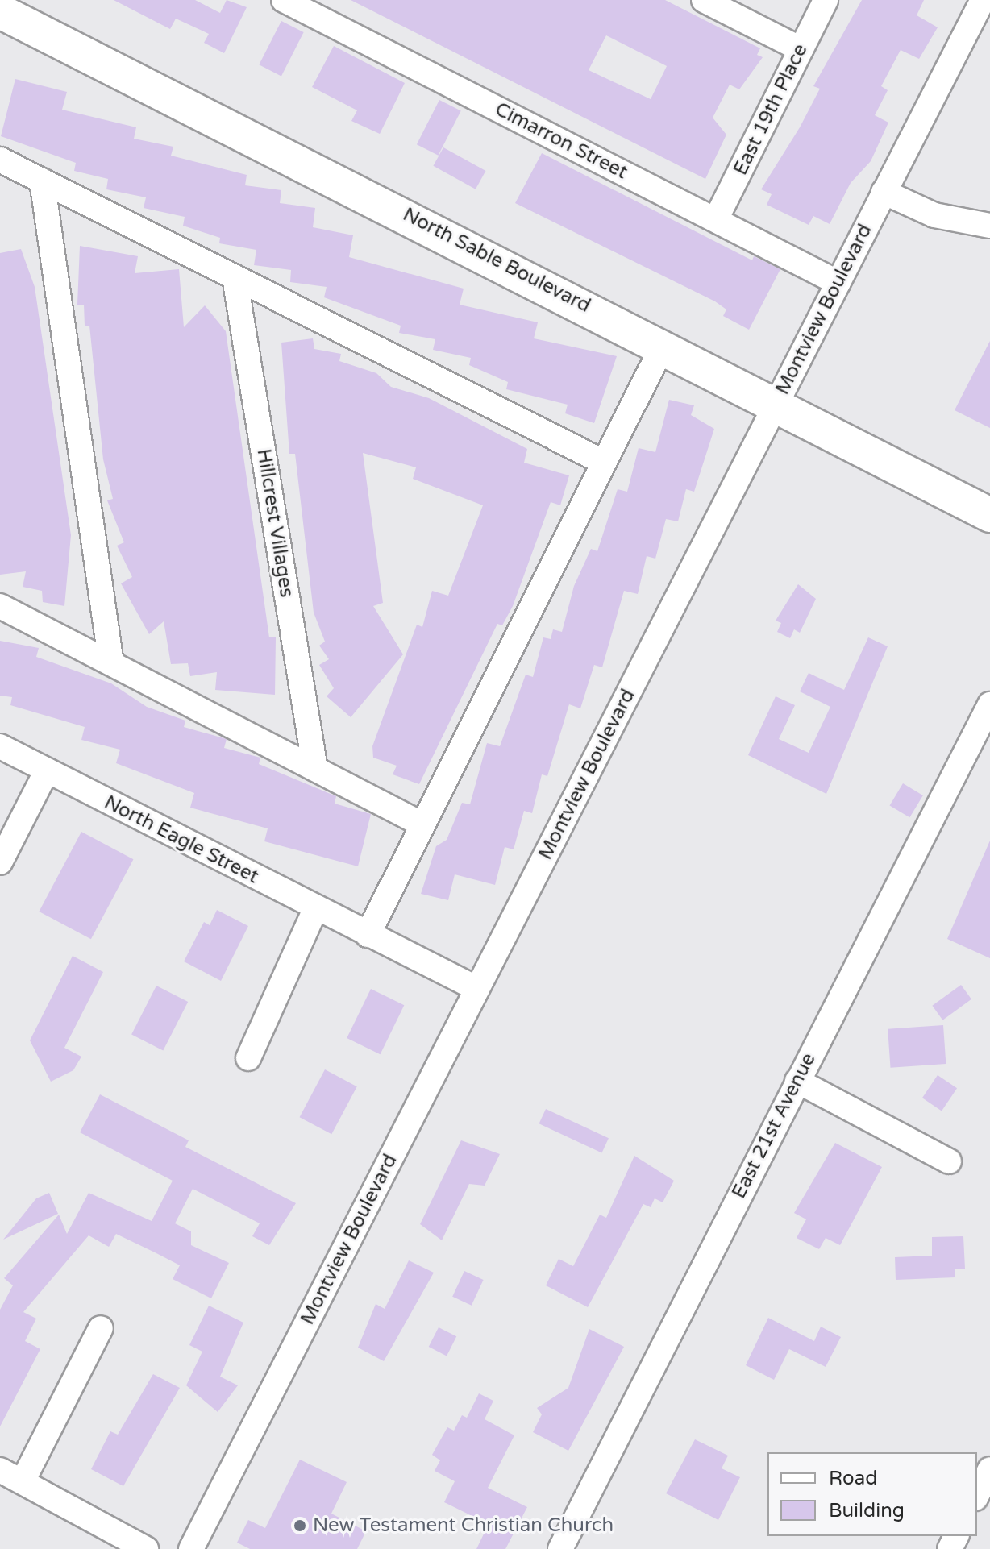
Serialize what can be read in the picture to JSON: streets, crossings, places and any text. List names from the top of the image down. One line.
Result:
{"streets":{"street":["East 19th Place","Cimarron Street","North Sable Boulevard","Montview Boulevard","Hillcrest Villages","North Eagle Street","East 21st Avenue"]},"crossings":[["East 19th Place","Cimarron Street"],["Cimarron Street","Montview Boulevard"],["North Sable Boulevard","Montview Boulevard"],["Montview Boulevard","North Eagle Street"]],"places":["New Testament Christian Church"],"legend":["Road","Building"]}
